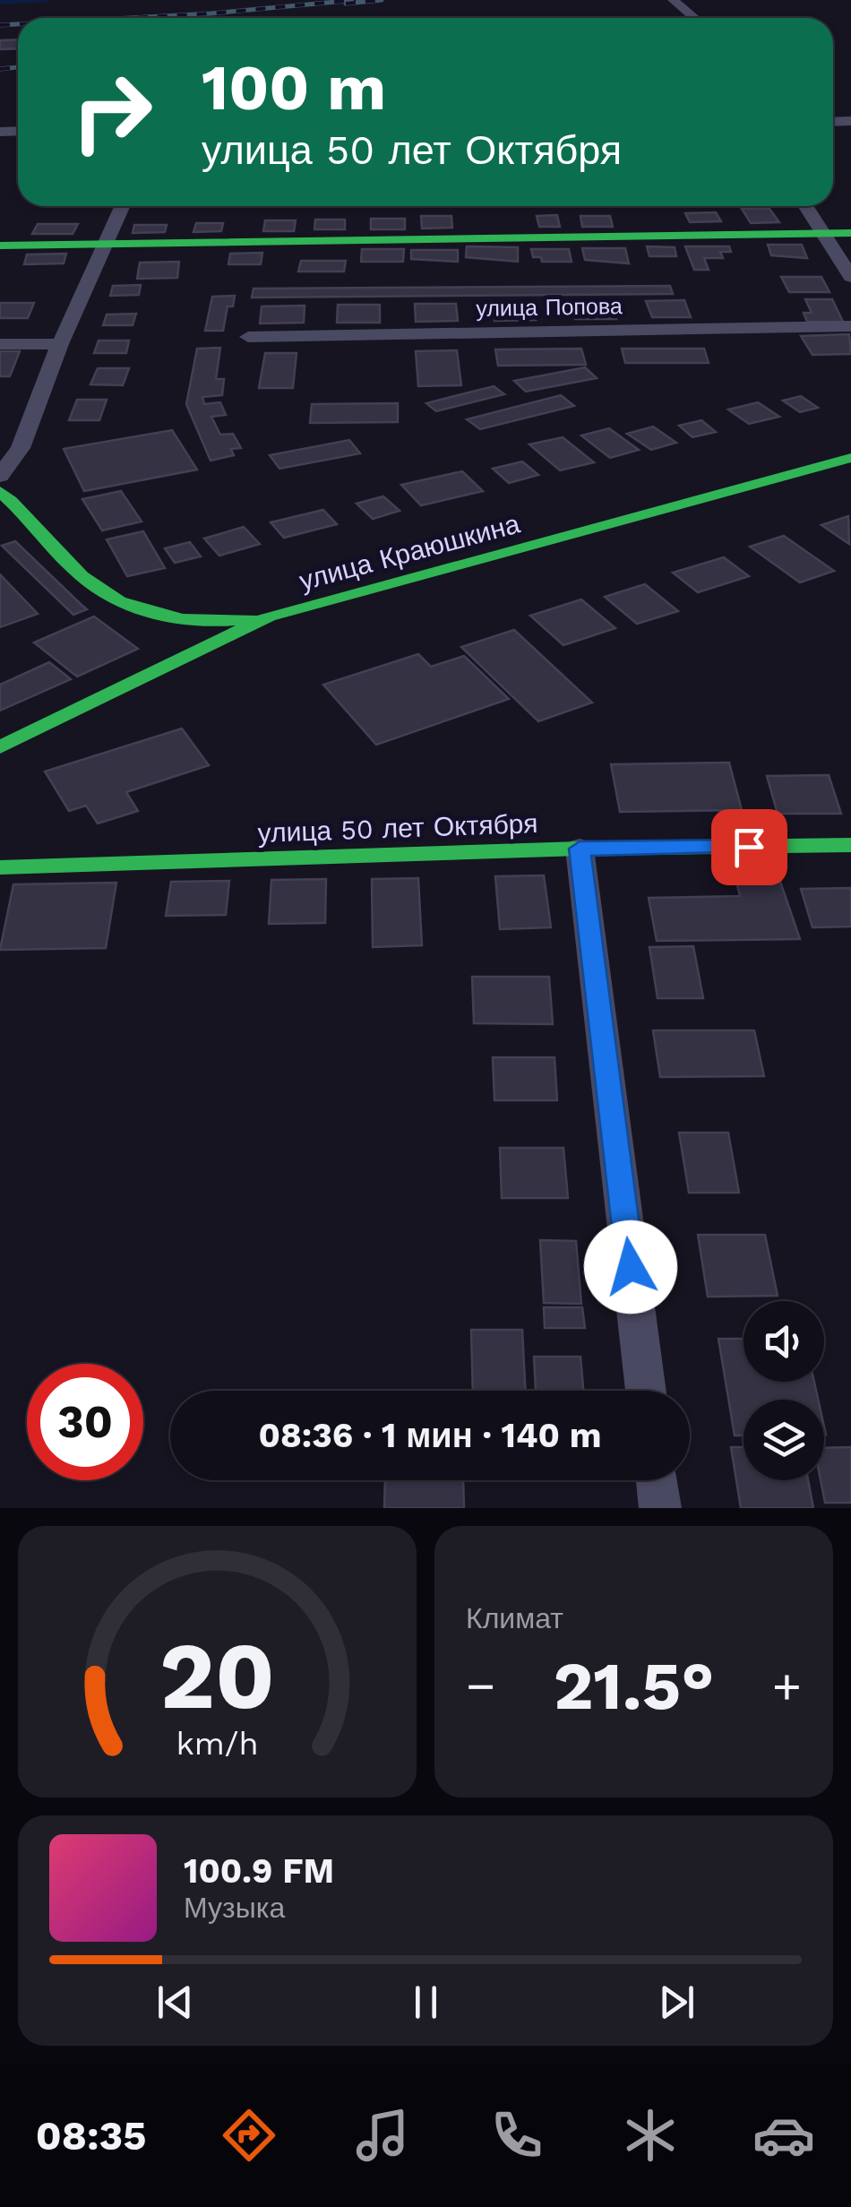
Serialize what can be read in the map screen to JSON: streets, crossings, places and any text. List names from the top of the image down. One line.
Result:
{"streets":{"street":["улица Попова","улица Краюшкина","улица 50 лет Октября"]},"page":{"turn":["100 m","улица 50 лет Октября"],"limit":"30","trip":"08:36 · 1 мин · 140 m","tile":"Климат","heat":["−","21.5°","+"],"song":["100.9 FM","Музыка"],"tabs":"08:35","gauge":["20","km/h"]}}
